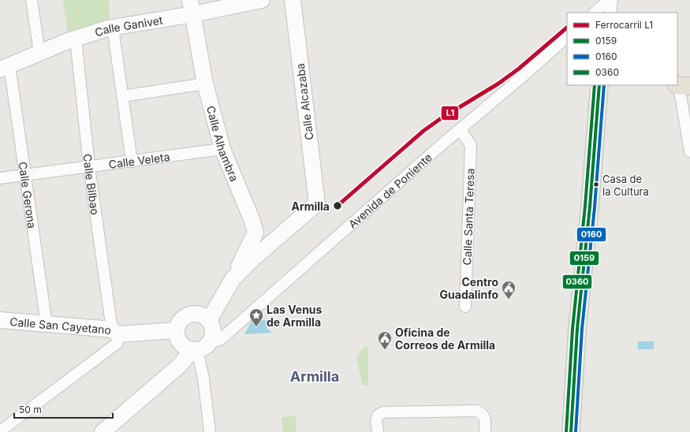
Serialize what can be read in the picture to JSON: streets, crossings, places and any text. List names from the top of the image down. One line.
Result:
{"streets":{"main road":["Calle Ganivet","Calle Alcazaba","Calle Alhambra","Calle San Cayetano"],"street":["Calle Veleta","Calle Bilbao","Avenida de Poniente","Calle Gerona","Calle Santa Teresa"]},"crossings":[["Calle Ganivet","Calle Alhambra"],["Calle Ganivet","Calle Bilbao"],["Calle Ganivet","Calle Gerona"],["Calle Alcazaba","Calle Alhambra"],["Calle Alhambra","Calle Veleta"],["Calle Veleta","Calle Bilbao"],["Calle Veleta","Calle Gerona"],["Calle Bilbao","Calle San Cayetano"],["Avenida de Poniente","Calle Santa Teresa"],["Avenida de Poniente","Calle San Cayetano"],["Calle Gerona","Calle San Cayetano"]],"districts":["Armilla"],"places":{"other":["Casa de la Cultura","Armilla"],"public building":["Centro Guadalinfo","Oficina de Correos de Armilla"],"place":["Las Venus de Armilla"]},"lines":["rail line L1","transit line 0159","transit line 0160","transit line 0360"],"legend":["Ferrocarril L1","0159","0160","0360"],"scale_bar":"50 m"}
